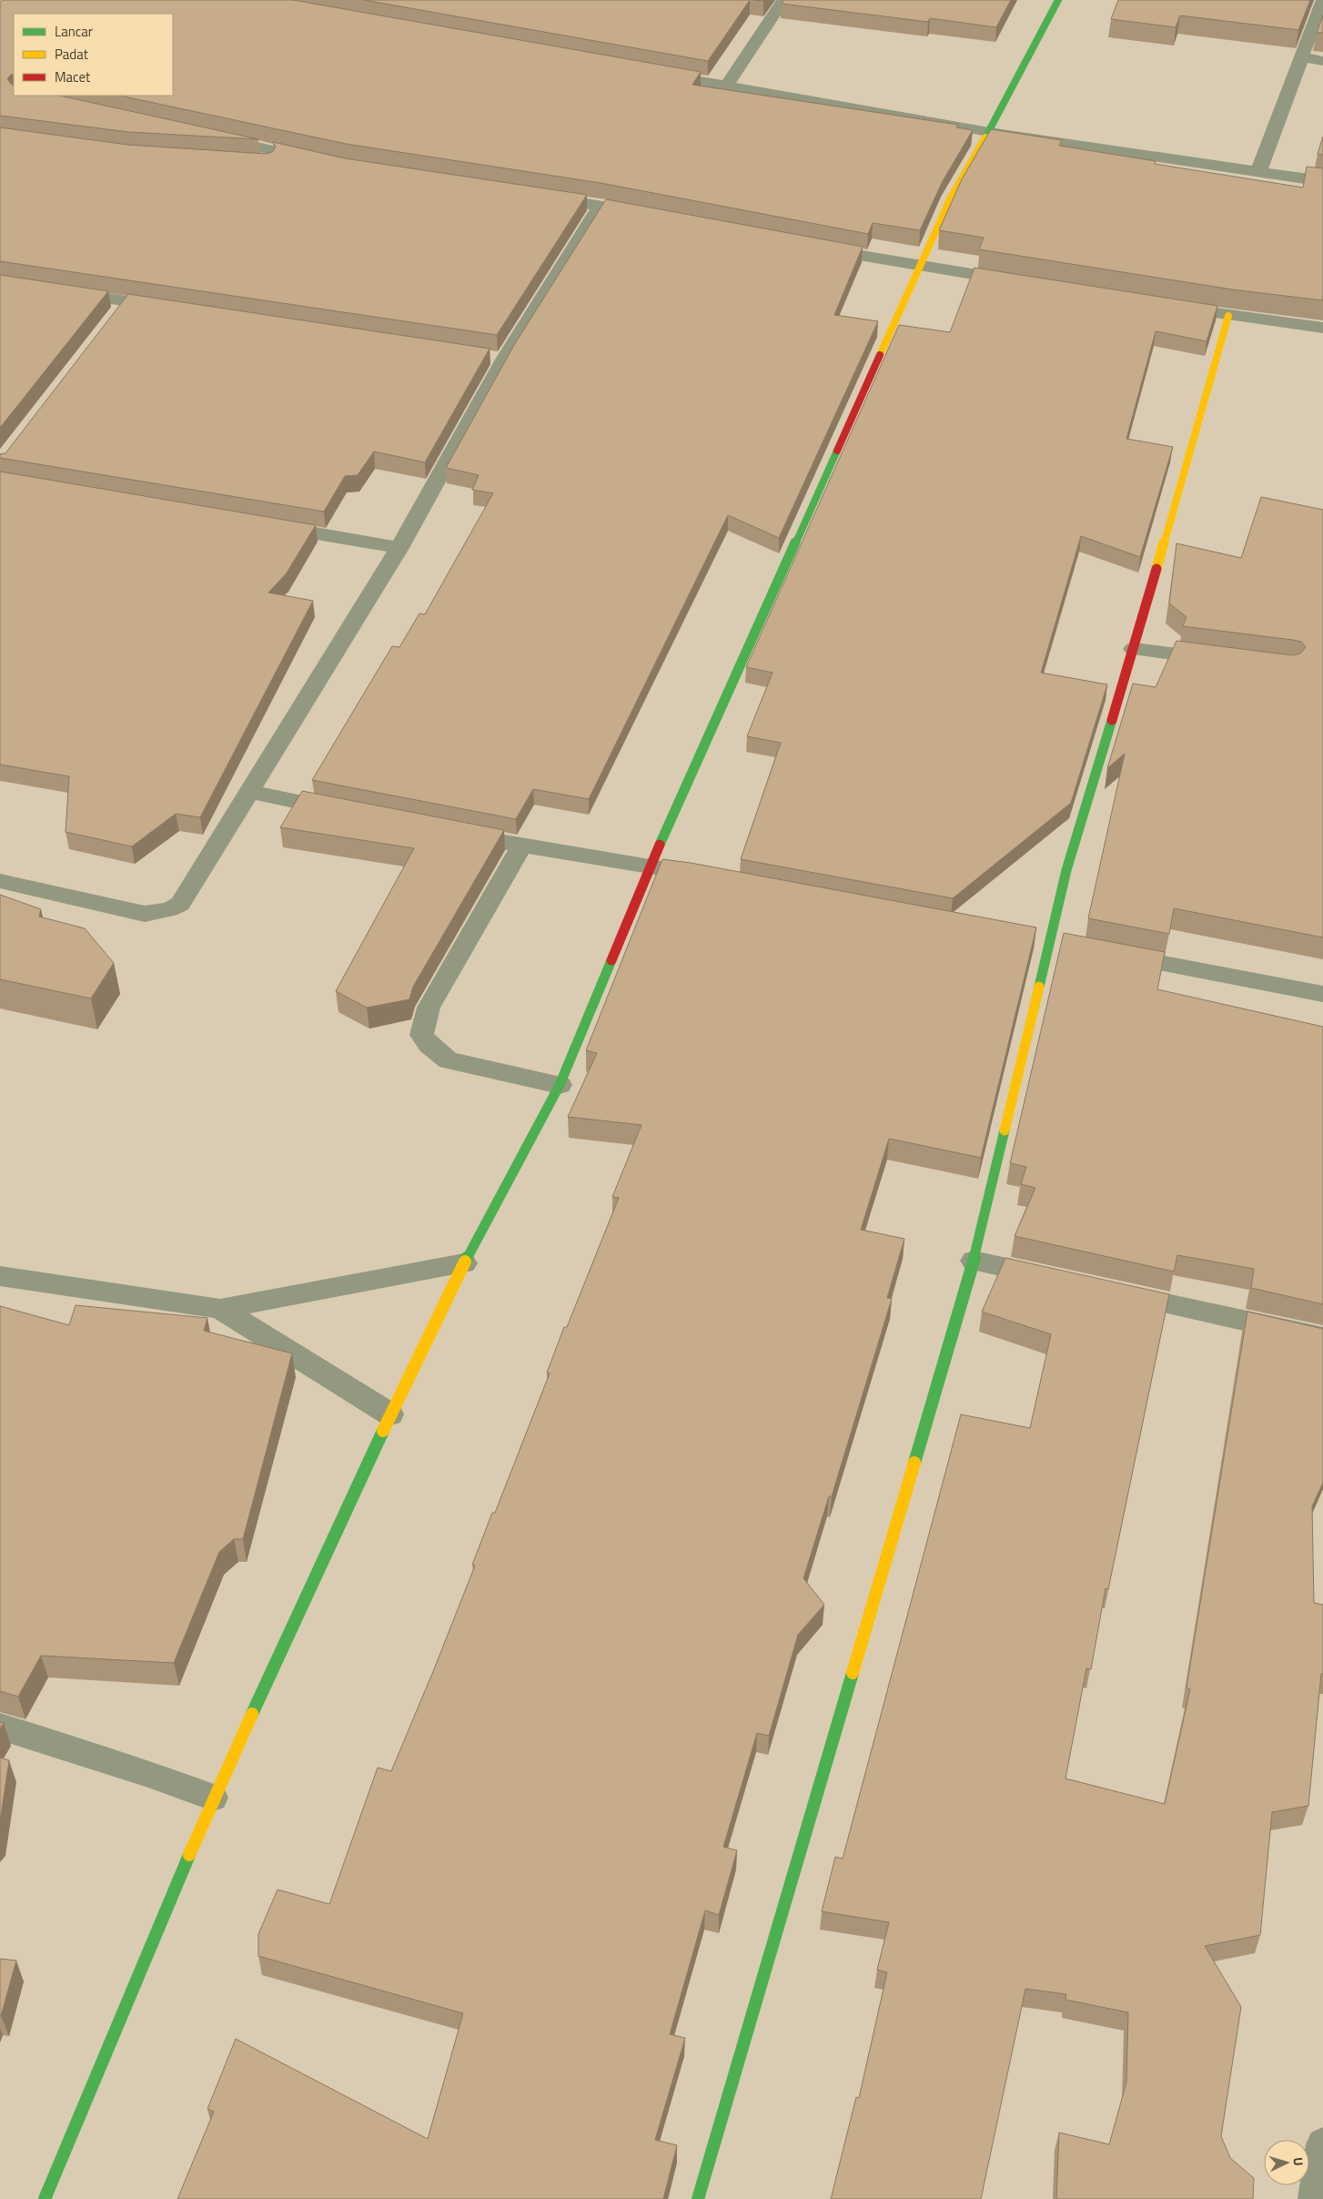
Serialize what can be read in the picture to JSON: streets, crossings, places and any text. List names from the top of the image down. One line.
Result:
{"legend":["Lancar","Padat","Macet"],"north":"right"}
